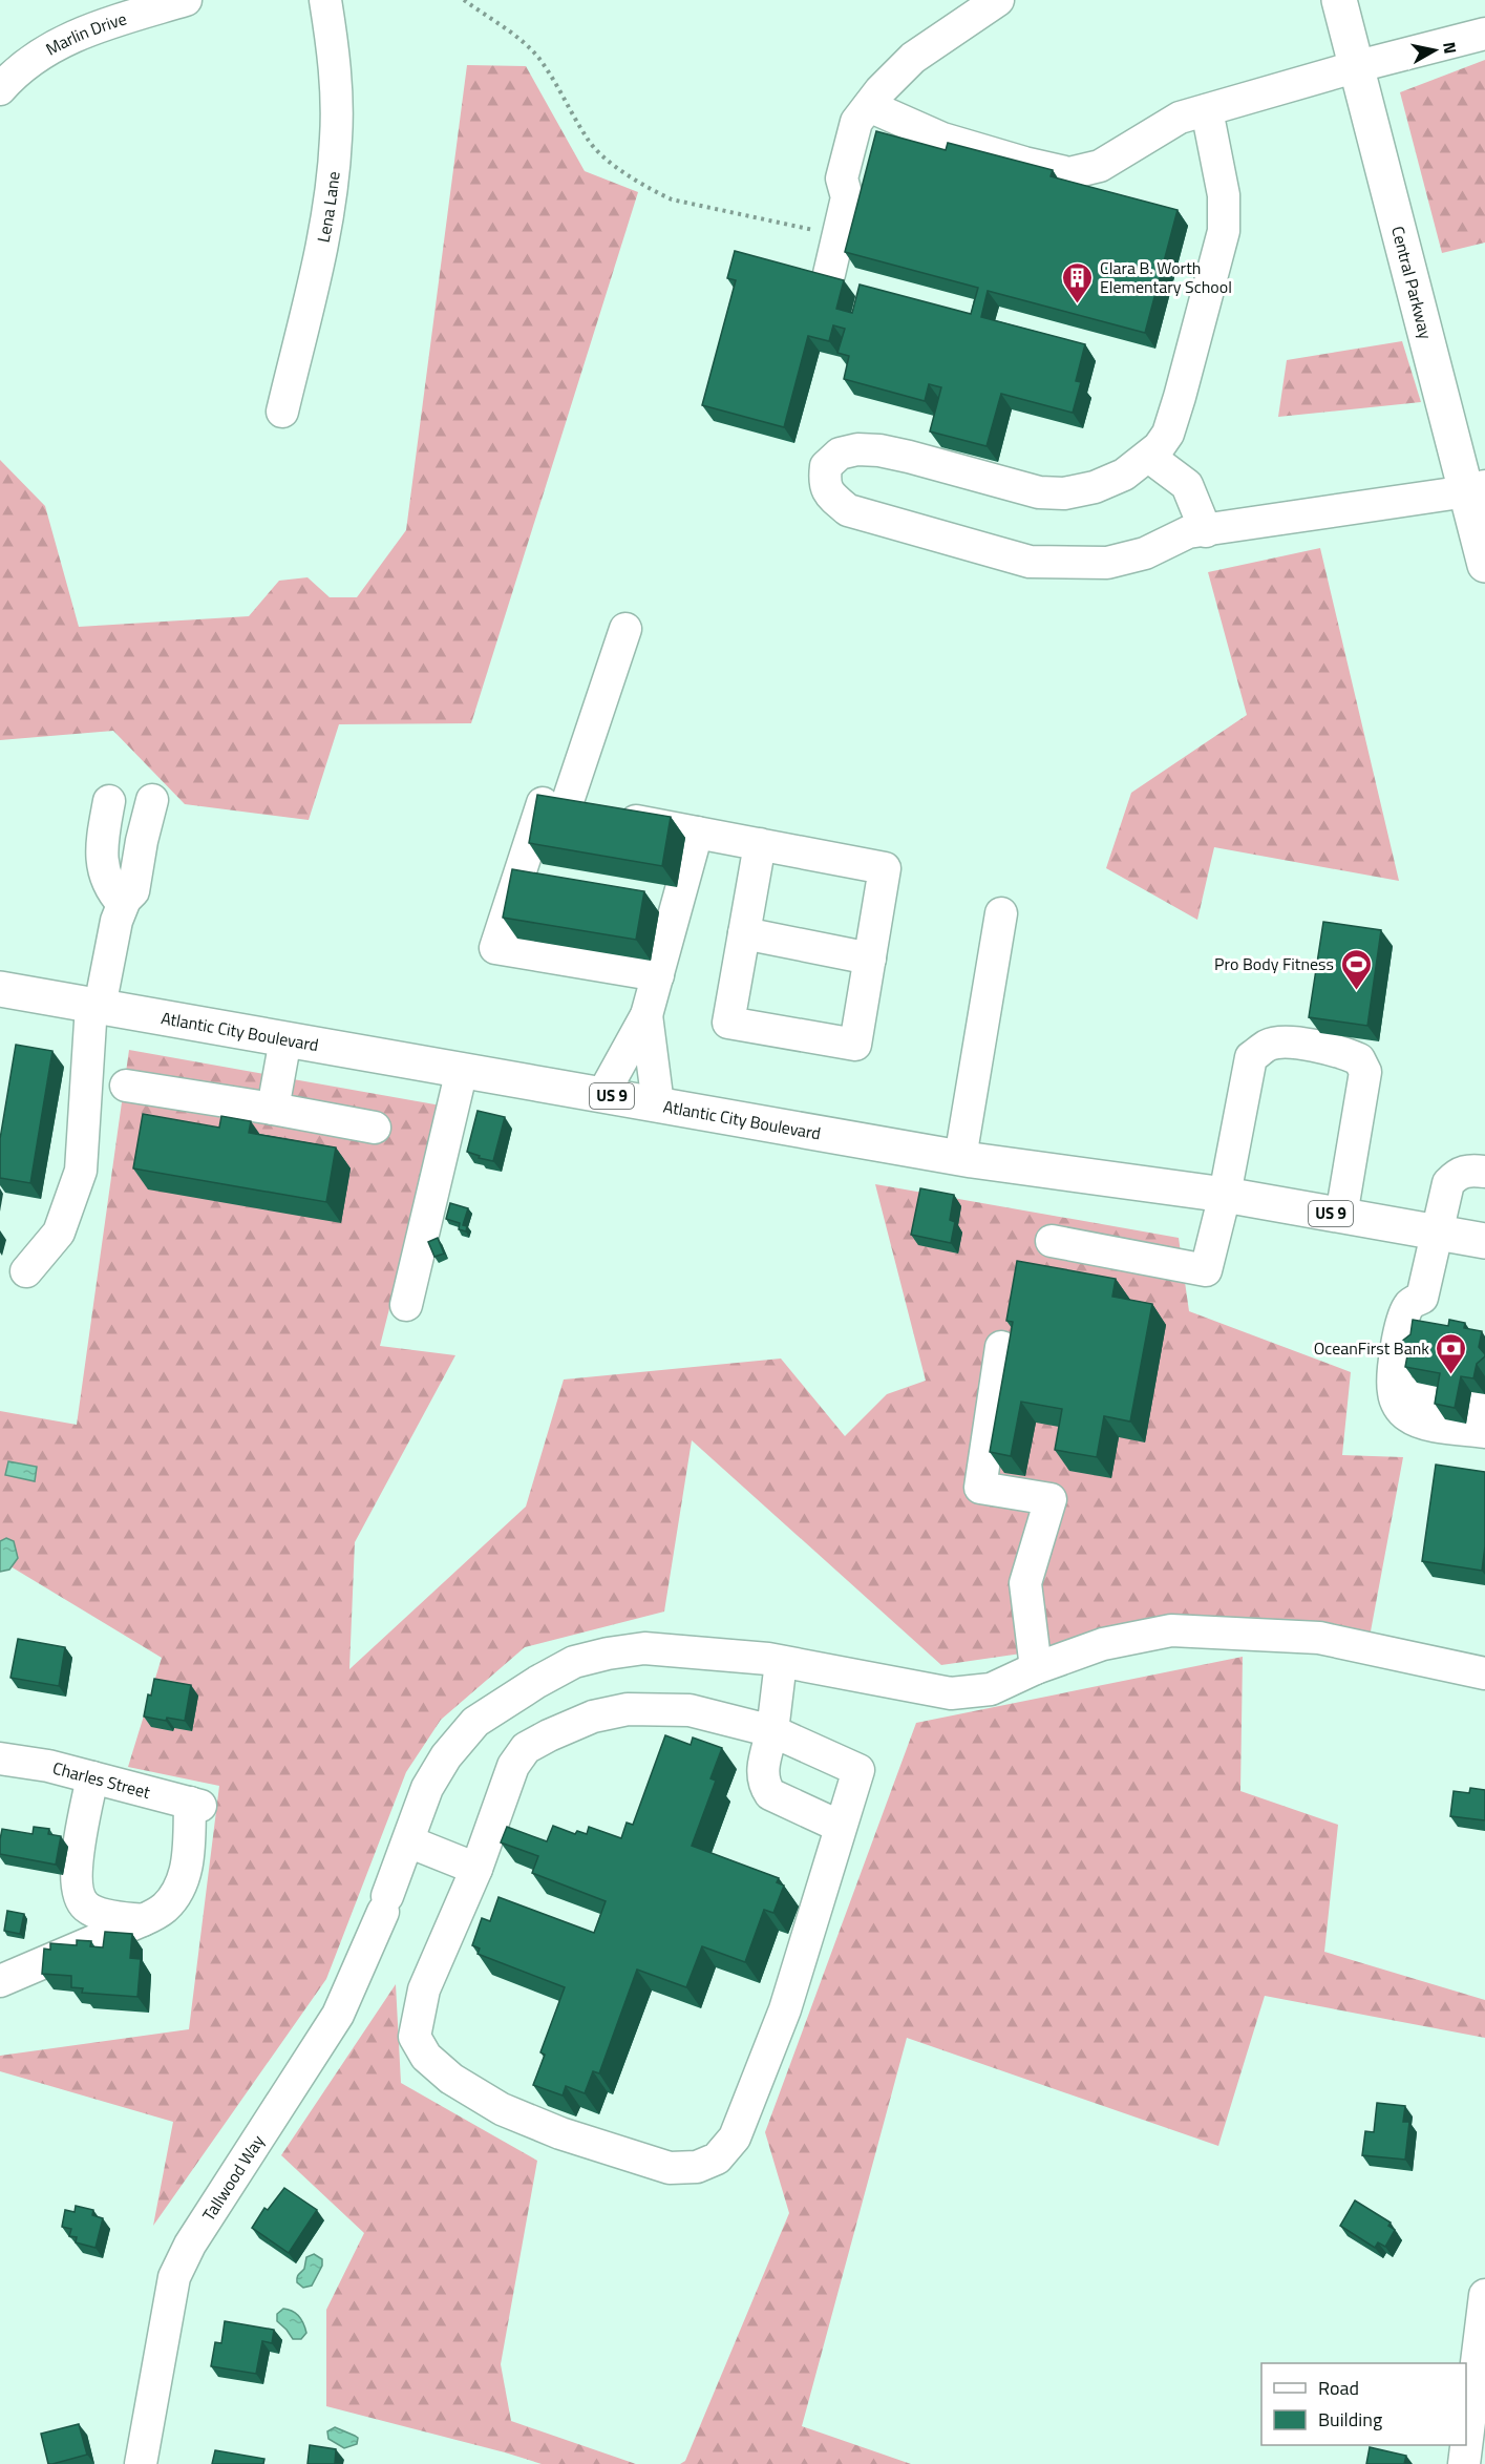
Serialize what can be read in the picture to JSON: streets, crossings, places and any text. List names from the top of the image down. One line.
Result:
{"streets":{"main road":["Central Parkway","Atlantic City Boulevard","US 9"],"street":["Marlin Drive","Lena Lane","Charles Street","Tallwood Way"]},"places":{"building":["Clara B. Worth Elementary School"],"sports":["Pro Body Fitness"],"bank":["OceanFirst Bank"]},"legend":["Road","Building"],"north":"right"}
